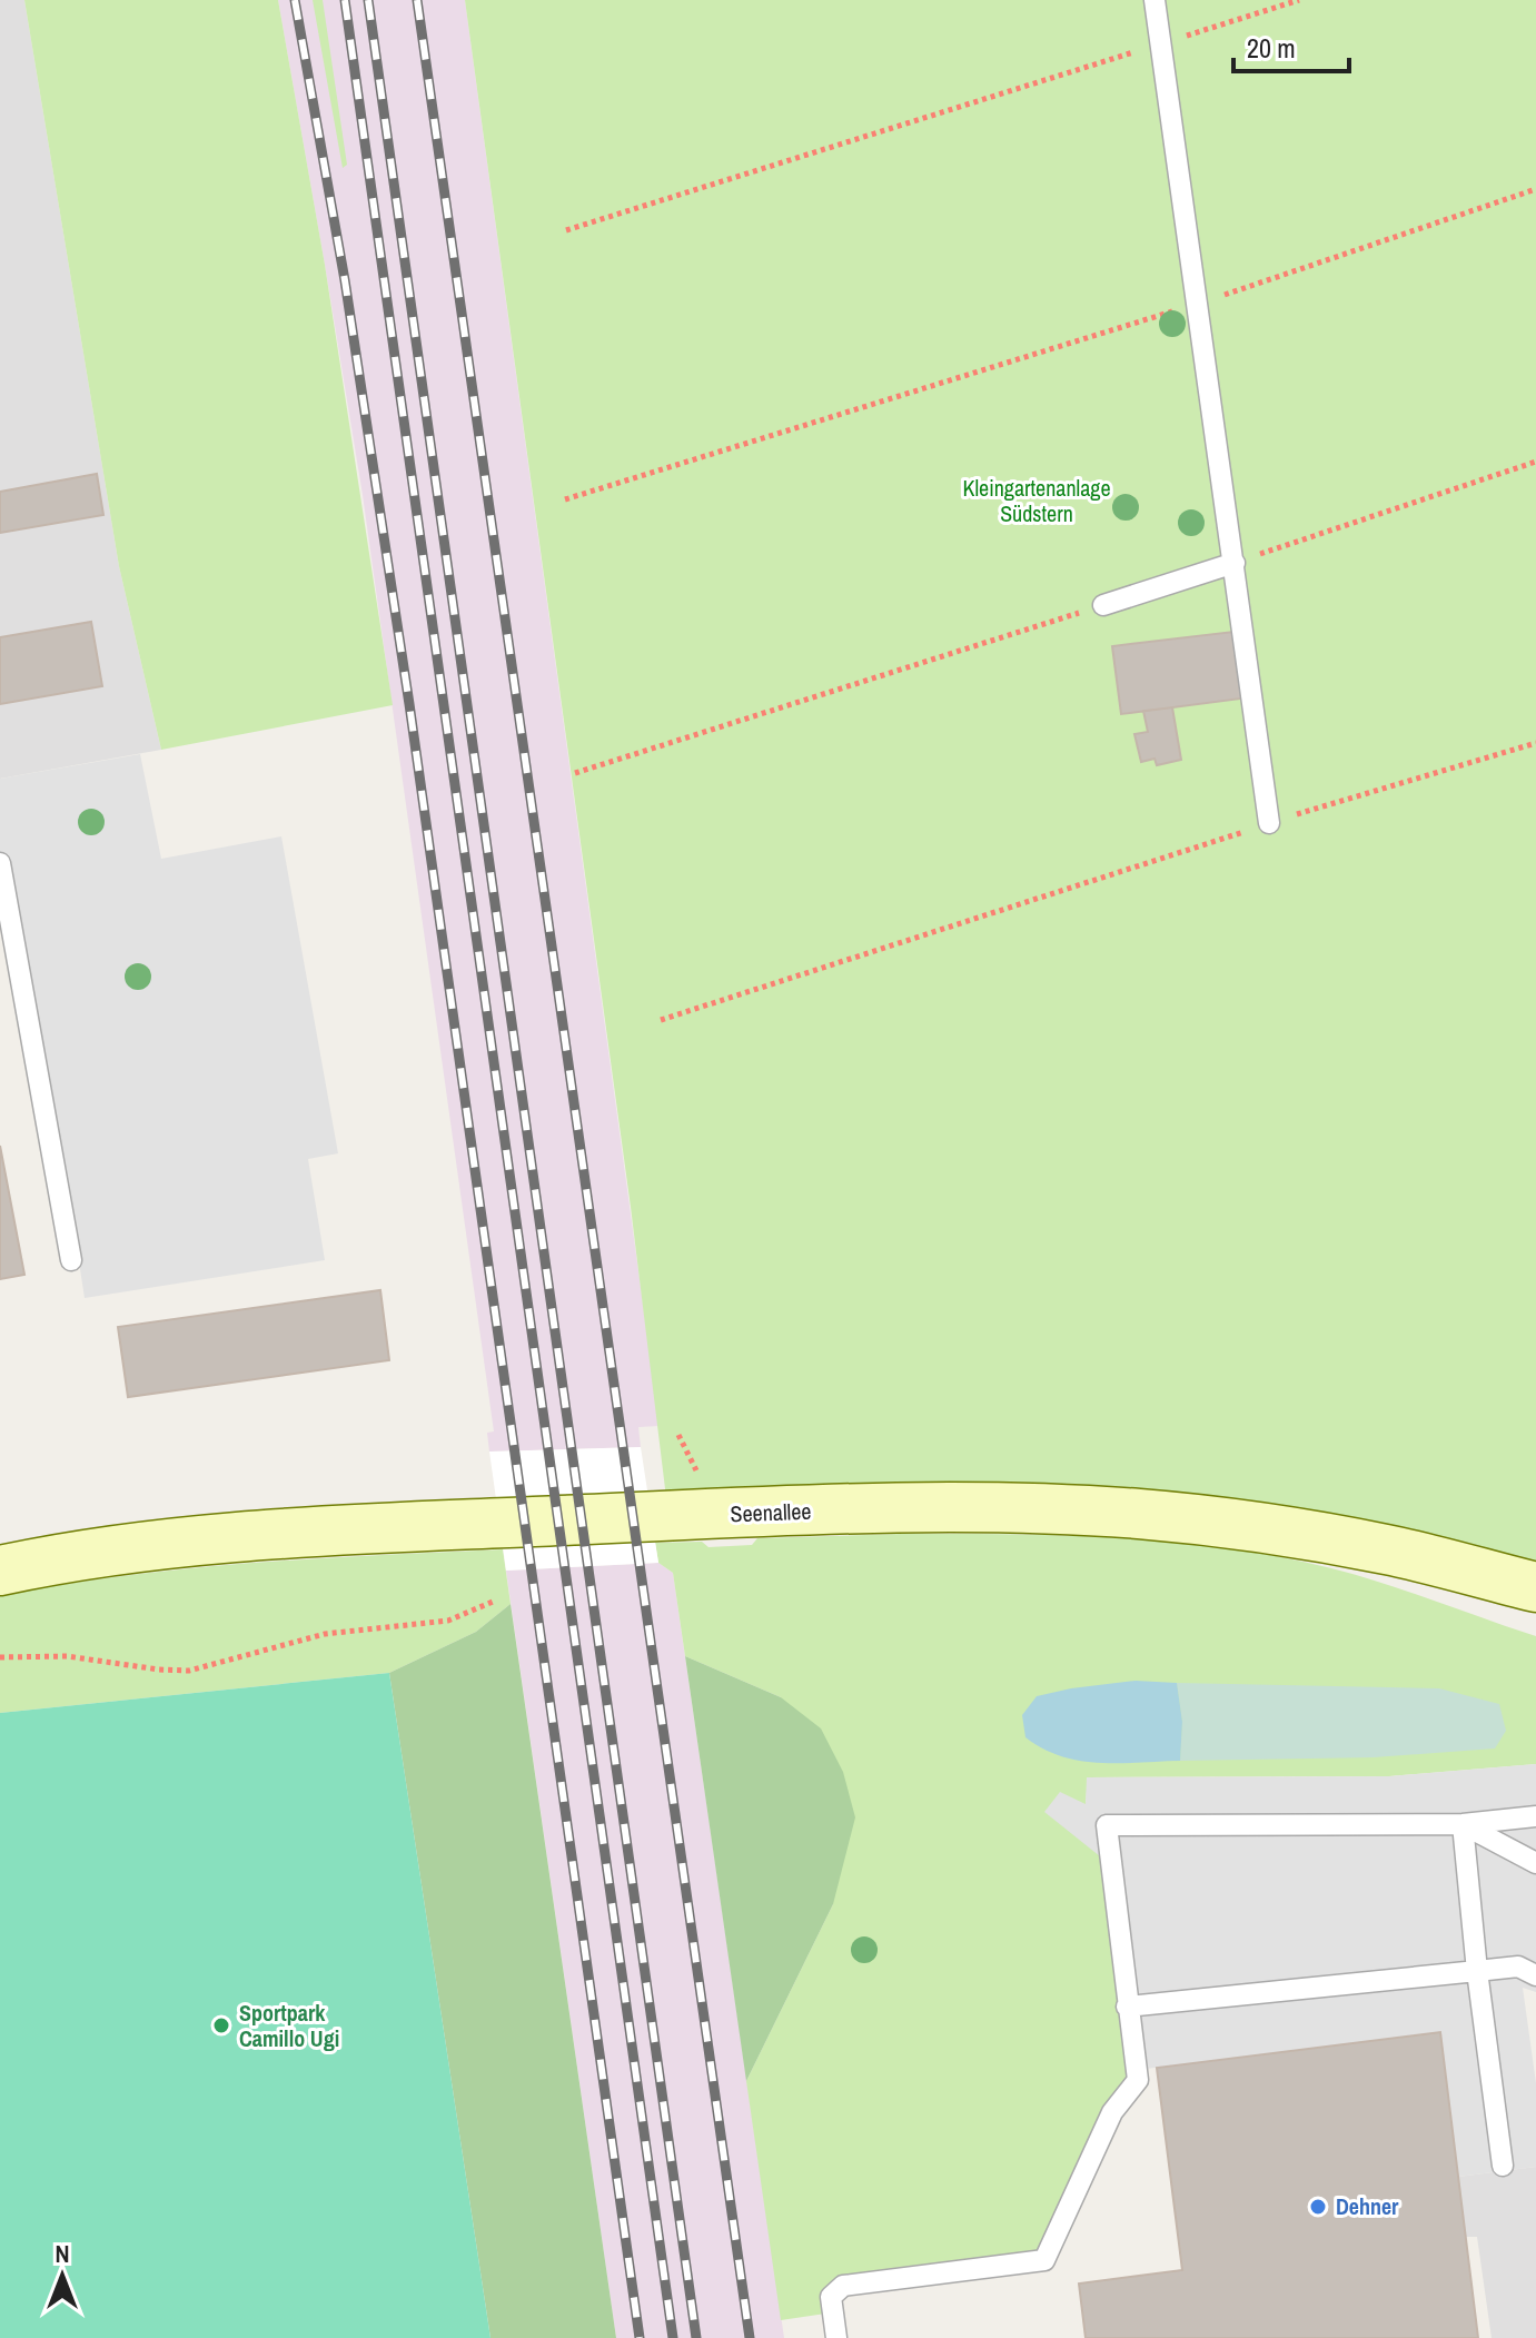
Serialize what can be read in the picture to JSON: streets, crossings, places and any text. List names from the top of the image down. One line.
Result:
{"streets":{"main road":["Seenallee"]},"parks":["Kleingartenanlage Südstern"],"places":["Sportpark Camillo Ugi","Dehner"],"scale_bar":"20 m","north":"top"}
